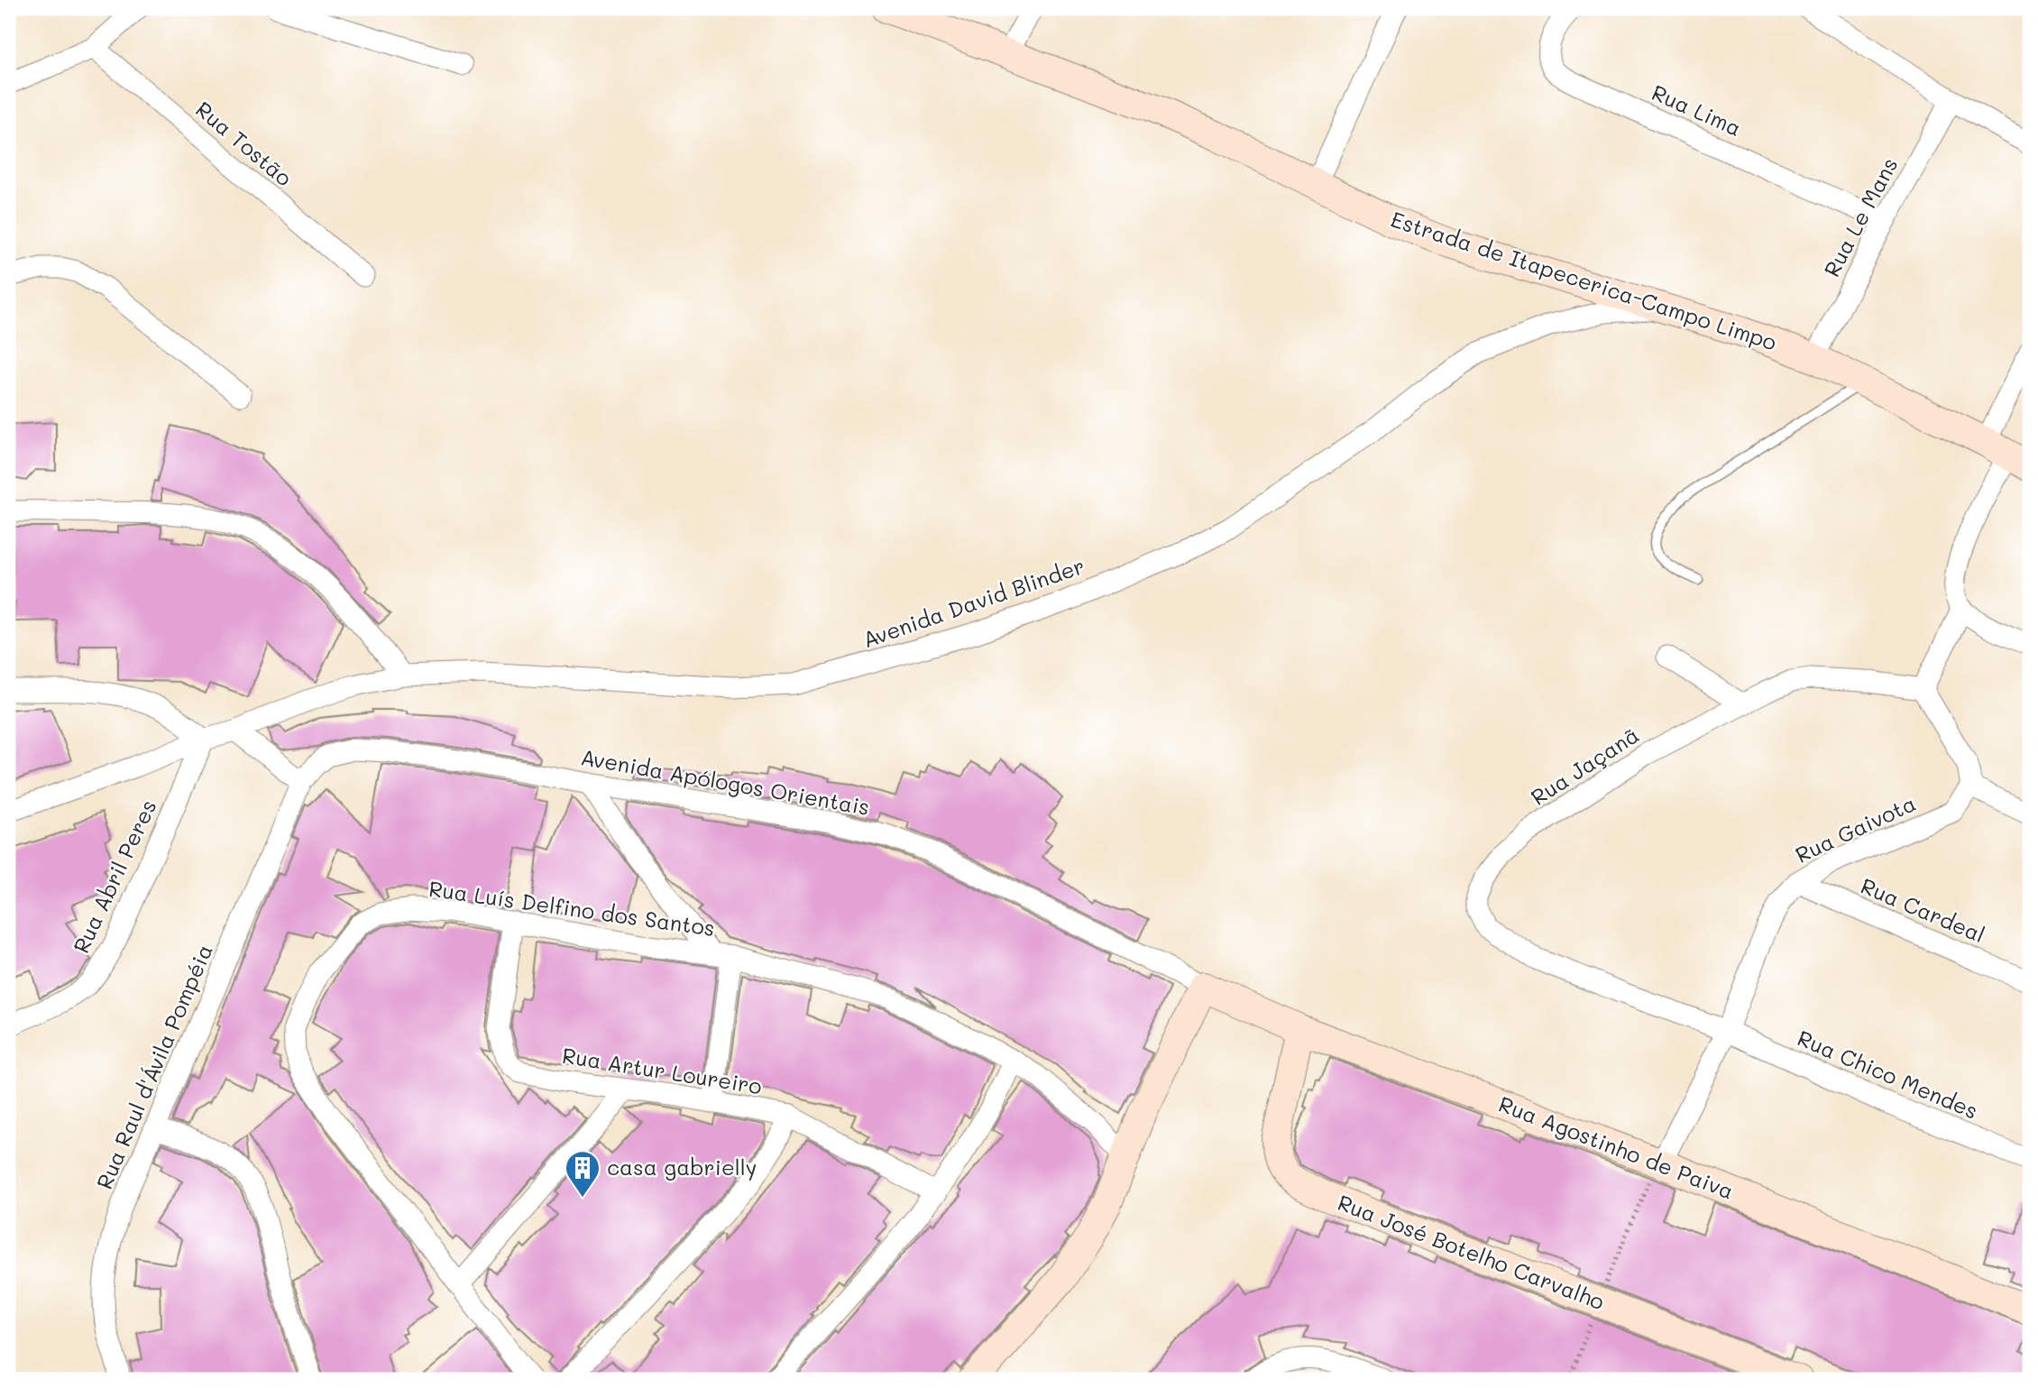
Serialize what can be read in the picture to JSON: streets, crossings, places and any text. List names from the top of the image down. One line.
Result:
{"streets":{"main road":["Estrada de Itapecerica-Campo Limpo","Rua Agostinho de Paiva","Rua José Botelho Carvalho"],"street":["Rua Lima","Rua Tostão","Rua Le Mans","Avenida David Blinder","Rua Jaçanã","Avenida Apólogos Orientais","Rua Gaivota","Rua Abril Peres","Rua Luís Delfino dos Santos","Rua Cardeal","Rua Raul d'Ávila Pompéia","Rua Artur Loureiro","Rua Chico Mendes"]},"crossings":[["Rua Lima","Rua Le Mans"],["Rua Le Mans","Estrada de Itapecerica-Campo Limpo"],["Estrada de Itapecerica-Campo Limpo","Avenida David Blinder"],["Avenida David Blinder","Rua Abril Peres"],["Rua Jaçanã","Rua Gaivota"],["Rua Jaçanã","Rua Chico Mendes"],["Avenida Apólogos Orientais","Rua Raul d'Ávila Pompéia"],["Avenida Apólogos Orientais","Rua Agostinho de Paiva"],["Rua Gaivota","Rua Cardeal"],["Rua Gaivota","Rua Chico Mendes"],["Rua Gaivota","Rua Agostinho de Paiva"],["Rua Luís Delfino dos Santos","Rua Artur Loureiro"],["Rua Agostinho de Paiva","Rua José Botelho Carvalho"]],"places":{"building":["casa gabrielly"]}}
